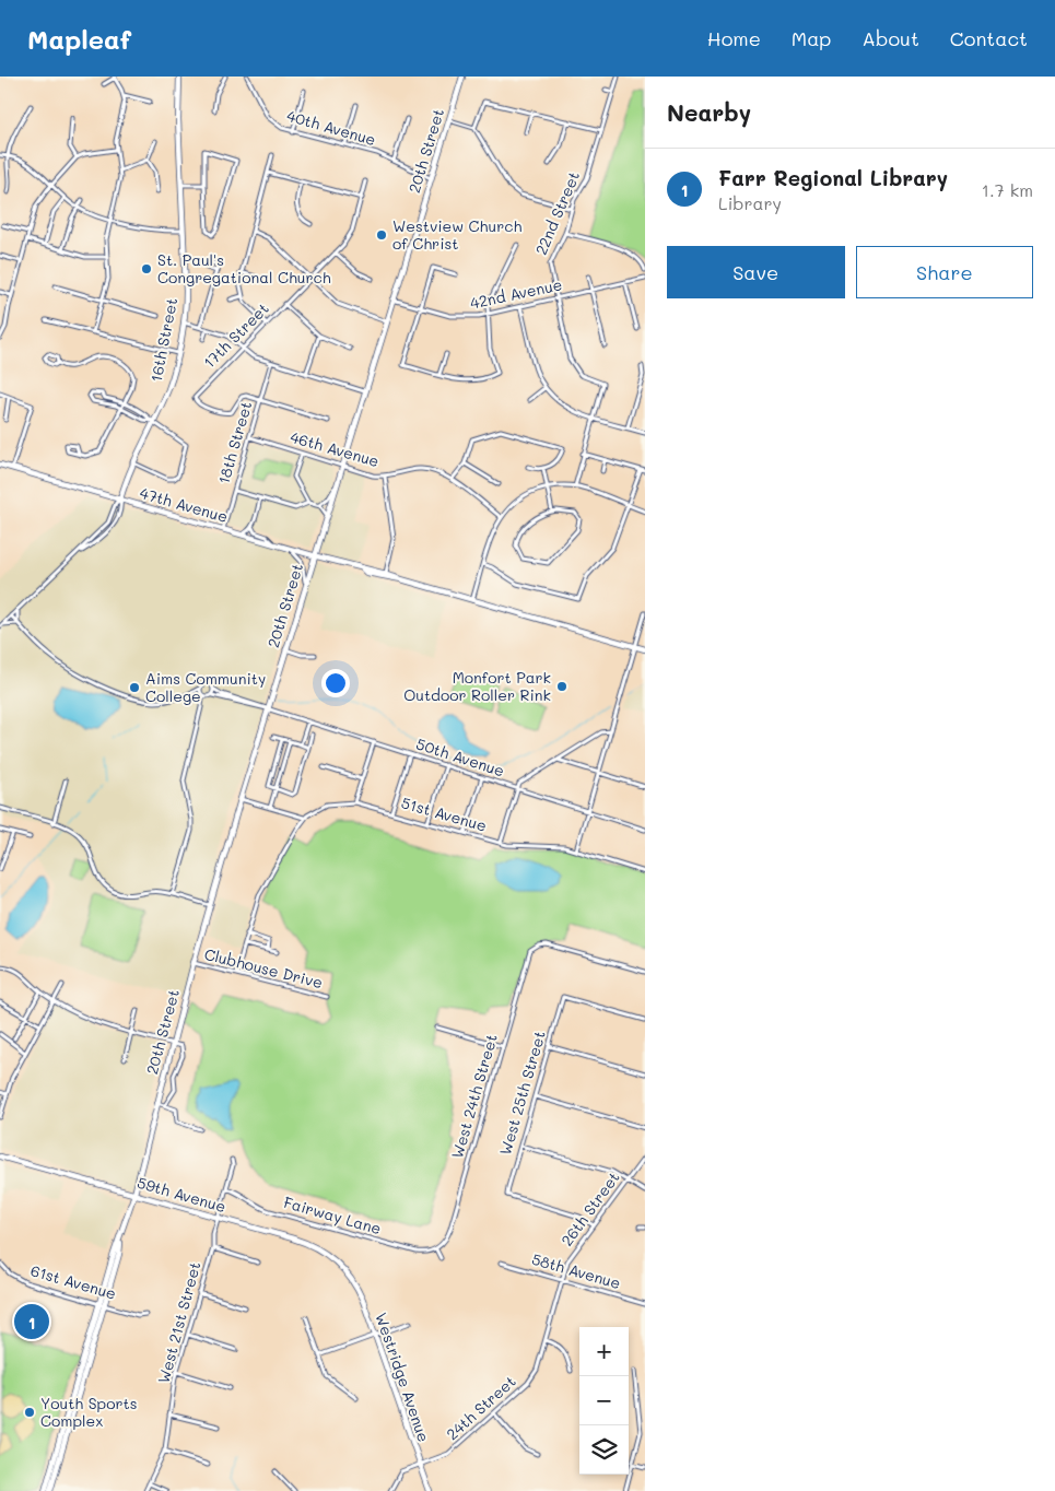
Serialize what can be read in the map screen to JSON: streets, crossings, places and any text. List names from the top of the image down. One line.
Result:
{"streets":{"main road":["20th Street","16th Street","47th Avenue","59th Avenue","Westridge Avenue"],"street":["40th Avenue","22nd Street","42nd Avenue","17th Street","18th Street","46th Avenue","50th Avenue","51st Avenue","Clubhouse Drive","West 25th Street","West 24th Street","26th Street","Fairway Lane","58th Avenue","61st Avenue","West 21st Street","24th Street"]},"crossings":[["40th Avenue","20th Street"],["20th Street","42nd Avenue"],["20th Street","46th Avenue"],["20th Street","47th Avenue"],["20th Street","50th Avenue"],["20th Street","Clubhouse Drive"],["20th Street","59th Avenue"],["20th Street","61st Avenue"],["22nd Street","42nd Avenue"],["17th Street","18th Street"],["16th Street","47th Avenue"],["18th Street","46th Avenue"],["18th Street","47th Avenue"],["West 25th Street","26th Street"],["West 24th Street","Fairway Lane"],["59th Avenue","West 21st Street"],["59th Avenue","Westridge Avenue"],["26th Street","58th Avenue"],["26th Street","24th Street"],["Fairway Lane","West 21st Street"],["58th Avenue","24th Street"],["Westridge Avenue","24th Street"]],"places":["Westview Church of Christ","St. Paul's Congregational Church","Monfort Park Outdoor Roller Rink","Aims Community College","Youth Sports Complex"],"page":{"header":"Mapleaf","nav":["Home","Map","About","Contact"],"heading":"Nearby","list":[{"mark":"1","name":"Farr Regional Library","note":"Library","value":"1.7 km"}],"buttons":["Save","Share"],"pins":"1","map_buttons":["+","−"]}}
